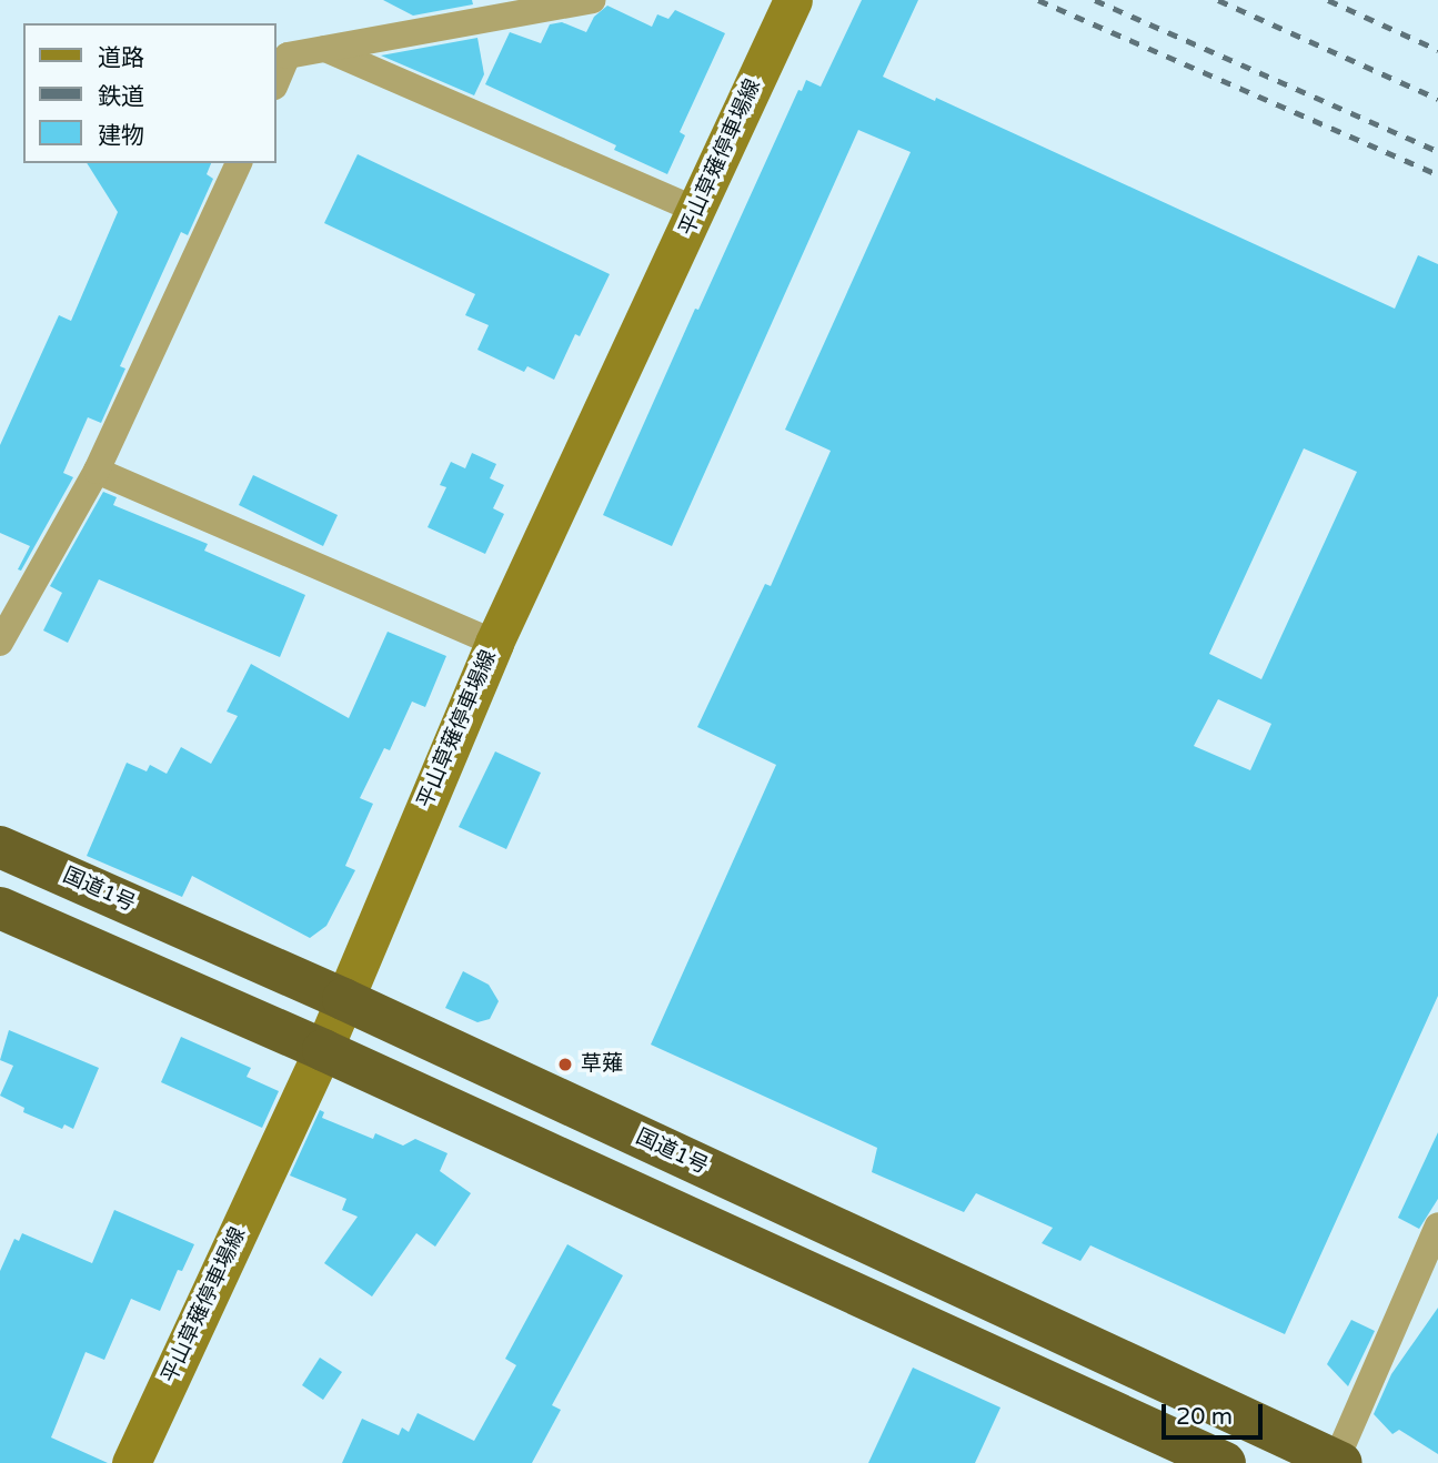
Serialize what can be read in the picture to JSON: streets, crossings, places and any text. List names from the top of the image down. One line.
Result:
{"streets":{"highway":["国道1号"],"main road":["平山草薙停車場線"]},"crossings":[["平山草薙停車場線","国道1号"]],"places":["草薙"],"legend":["道路","鉄道","建物"],"scale_bar":"20 m"}
